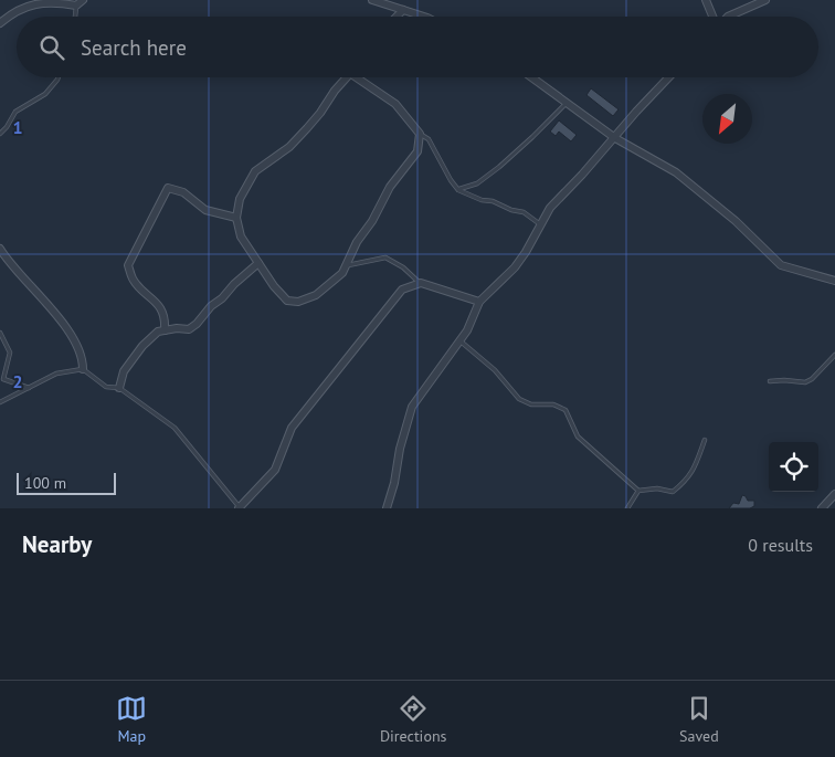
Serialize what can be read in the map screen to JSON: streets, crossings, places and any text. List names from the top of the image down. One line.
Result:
{"scale_bar":"100 m","north":"bottom left","page":{"search":"Search here","scale":"100 m","heading":["Nearby","0 results"],"nav":["Map","Directions","Saved"]},"grid":{"rows":["1","2"]}}
